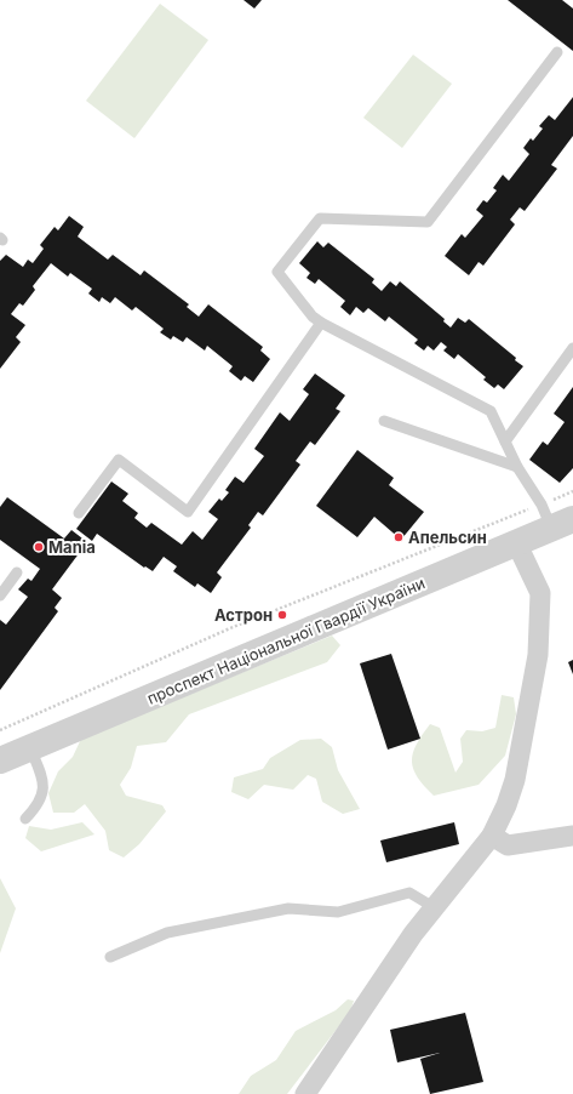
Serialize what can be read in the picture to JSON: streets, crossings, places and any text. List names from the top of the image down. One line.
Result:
{"streets":{"street":["проспект Національної Гвардії України"]},"places":["Апельсин","Mania","Астрон"]}
